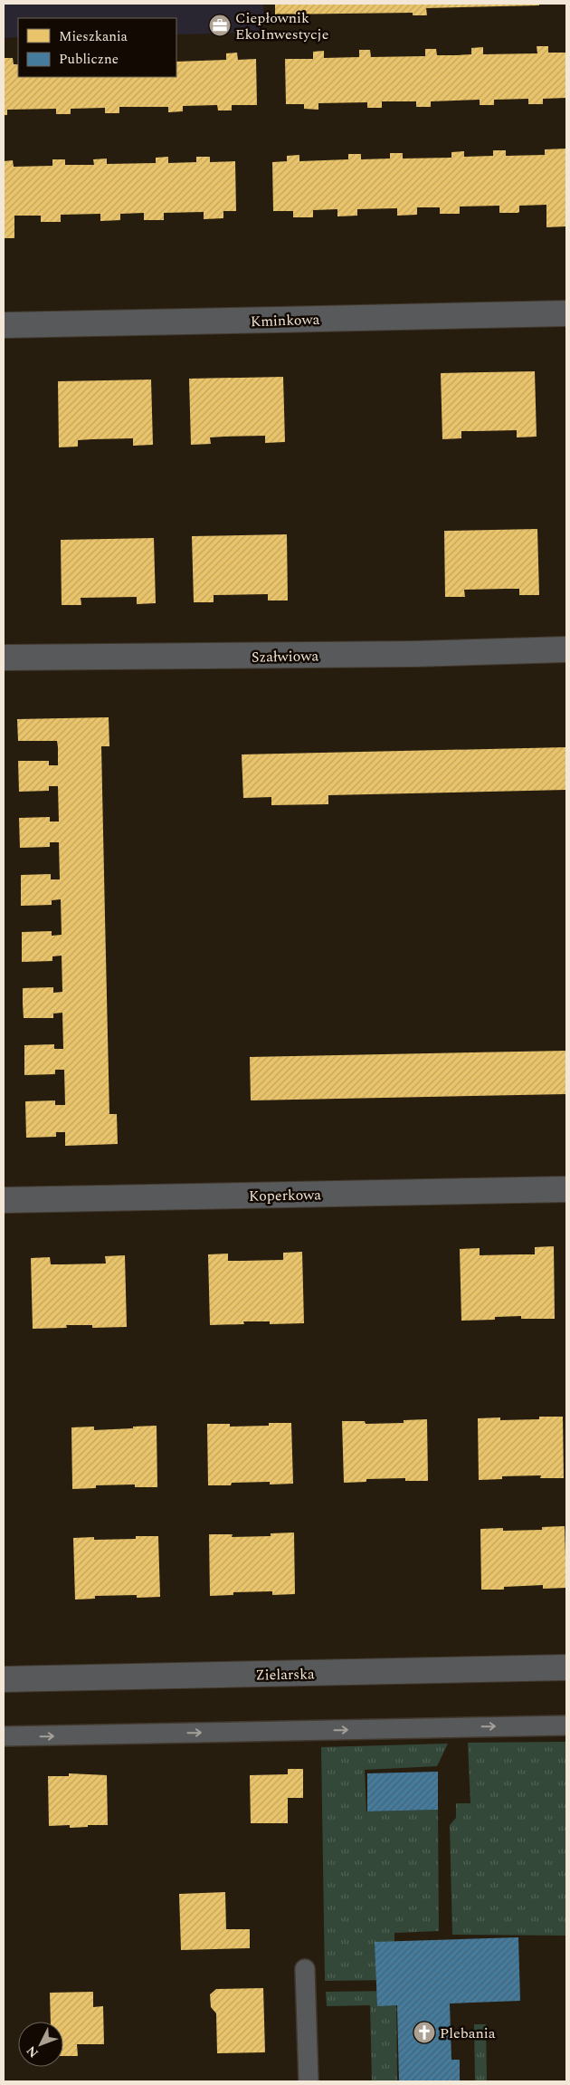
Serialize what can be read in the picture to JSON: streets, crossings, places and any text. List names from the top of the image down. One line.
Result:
{"streets":{"street":["Kminkowa","Szałwiowa","Koperkowa","Zielarska"]},"places":{"office":["Ciepłownik EkoInwestycje"],"church":["Plebania"]},"legend":["Mieszkania","Publiczne"],"north":"bottom left"}
